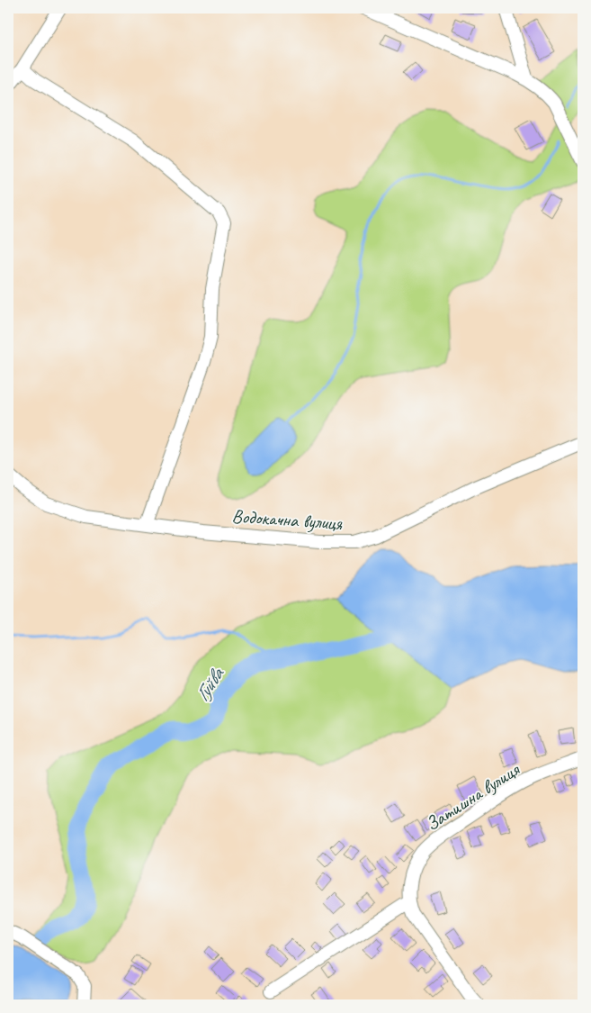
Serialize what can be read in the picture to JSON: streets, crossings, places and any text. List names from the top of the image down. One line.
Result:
{"streets":{"street":["Водокачна вулиця","Затишна вулиця"]},"water":["Гуйва"]}
